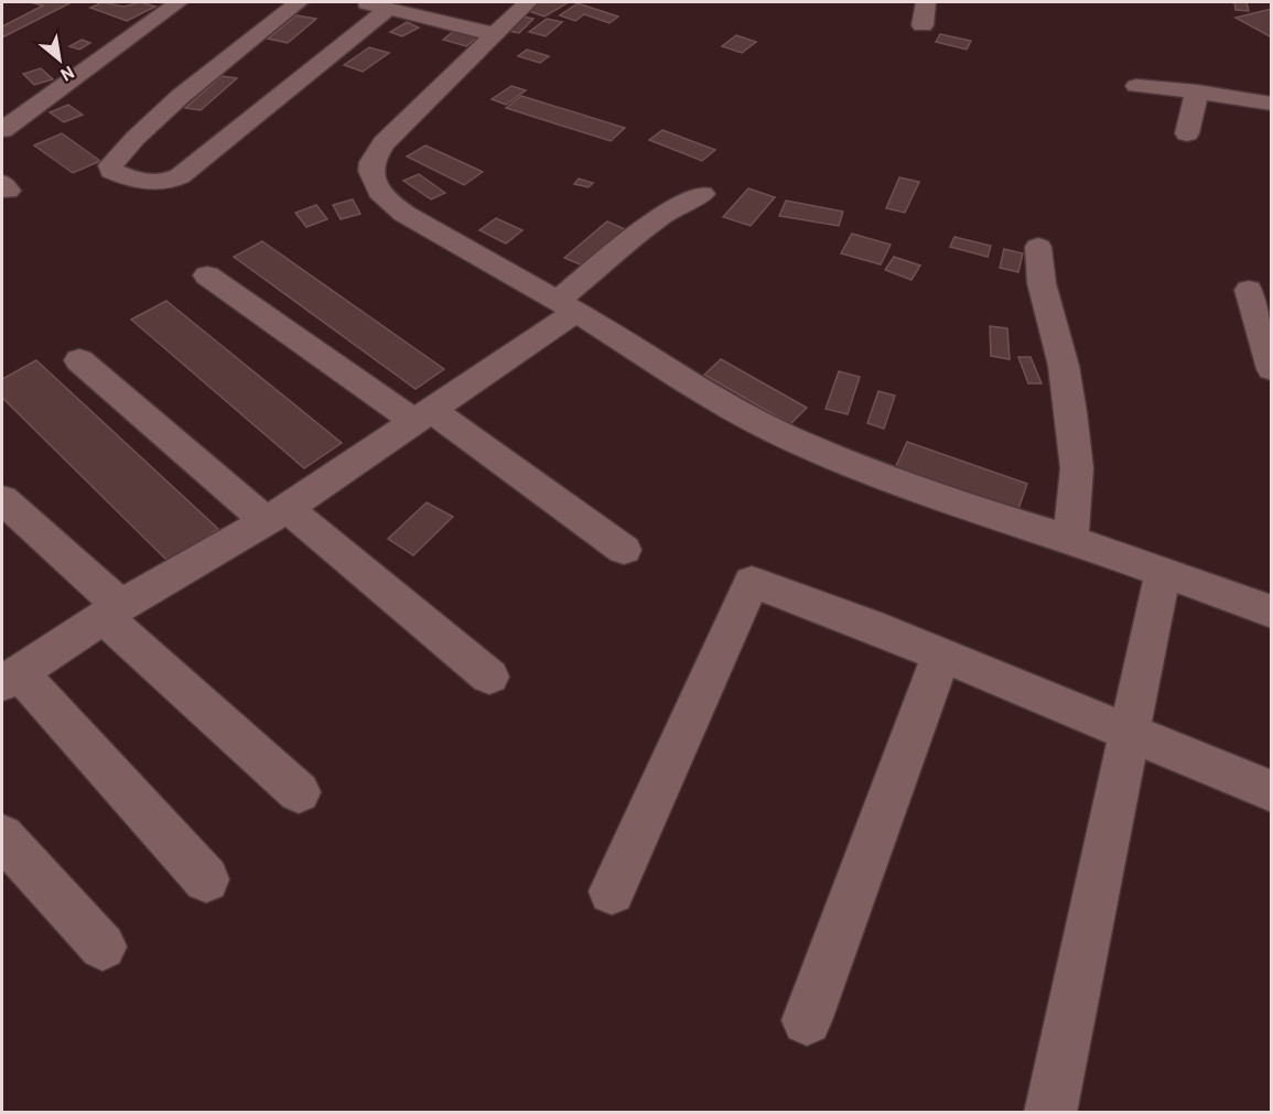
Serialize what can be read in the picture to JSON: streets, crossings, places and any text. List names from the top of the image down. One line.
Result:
{"north":"bottom right"}
